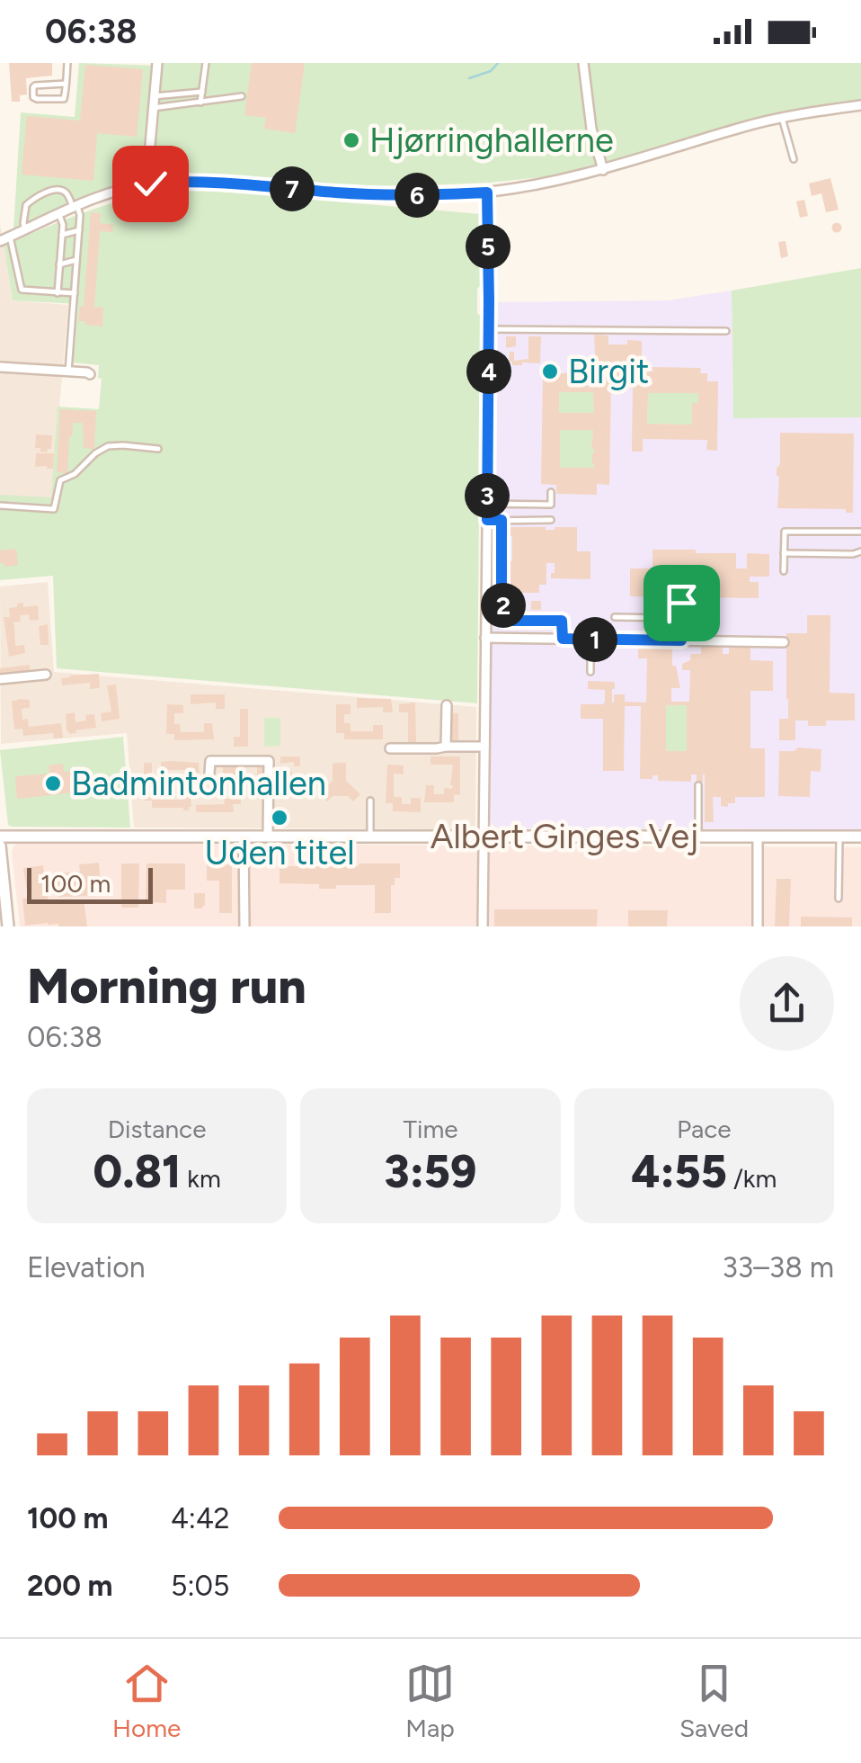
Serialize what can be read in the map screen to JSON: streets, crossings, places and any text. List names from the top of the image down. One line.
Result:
{"streets":{"street":["Albert Ginges Vej"]},"places":["Hjørringhallerne","Birgit","Badmintonhallen","Uden titel"],"scale_bar":"100 m","page":{"status":"06:38","pins":["7","6","5","4","3","2","1"],"scale":"100 m","heading":["Morning run","06:38"],"stats":[["Distance","0.81 km"],["Time","3:59"],["Pace","4:55 /km"]],"chart":["Elevation","33–38 m"],"list":[{"name":"100 m","note":"4:42"},{"name":"200 m","note":"5:05"}],"tabs":["Home","Map","Saved"]}}
